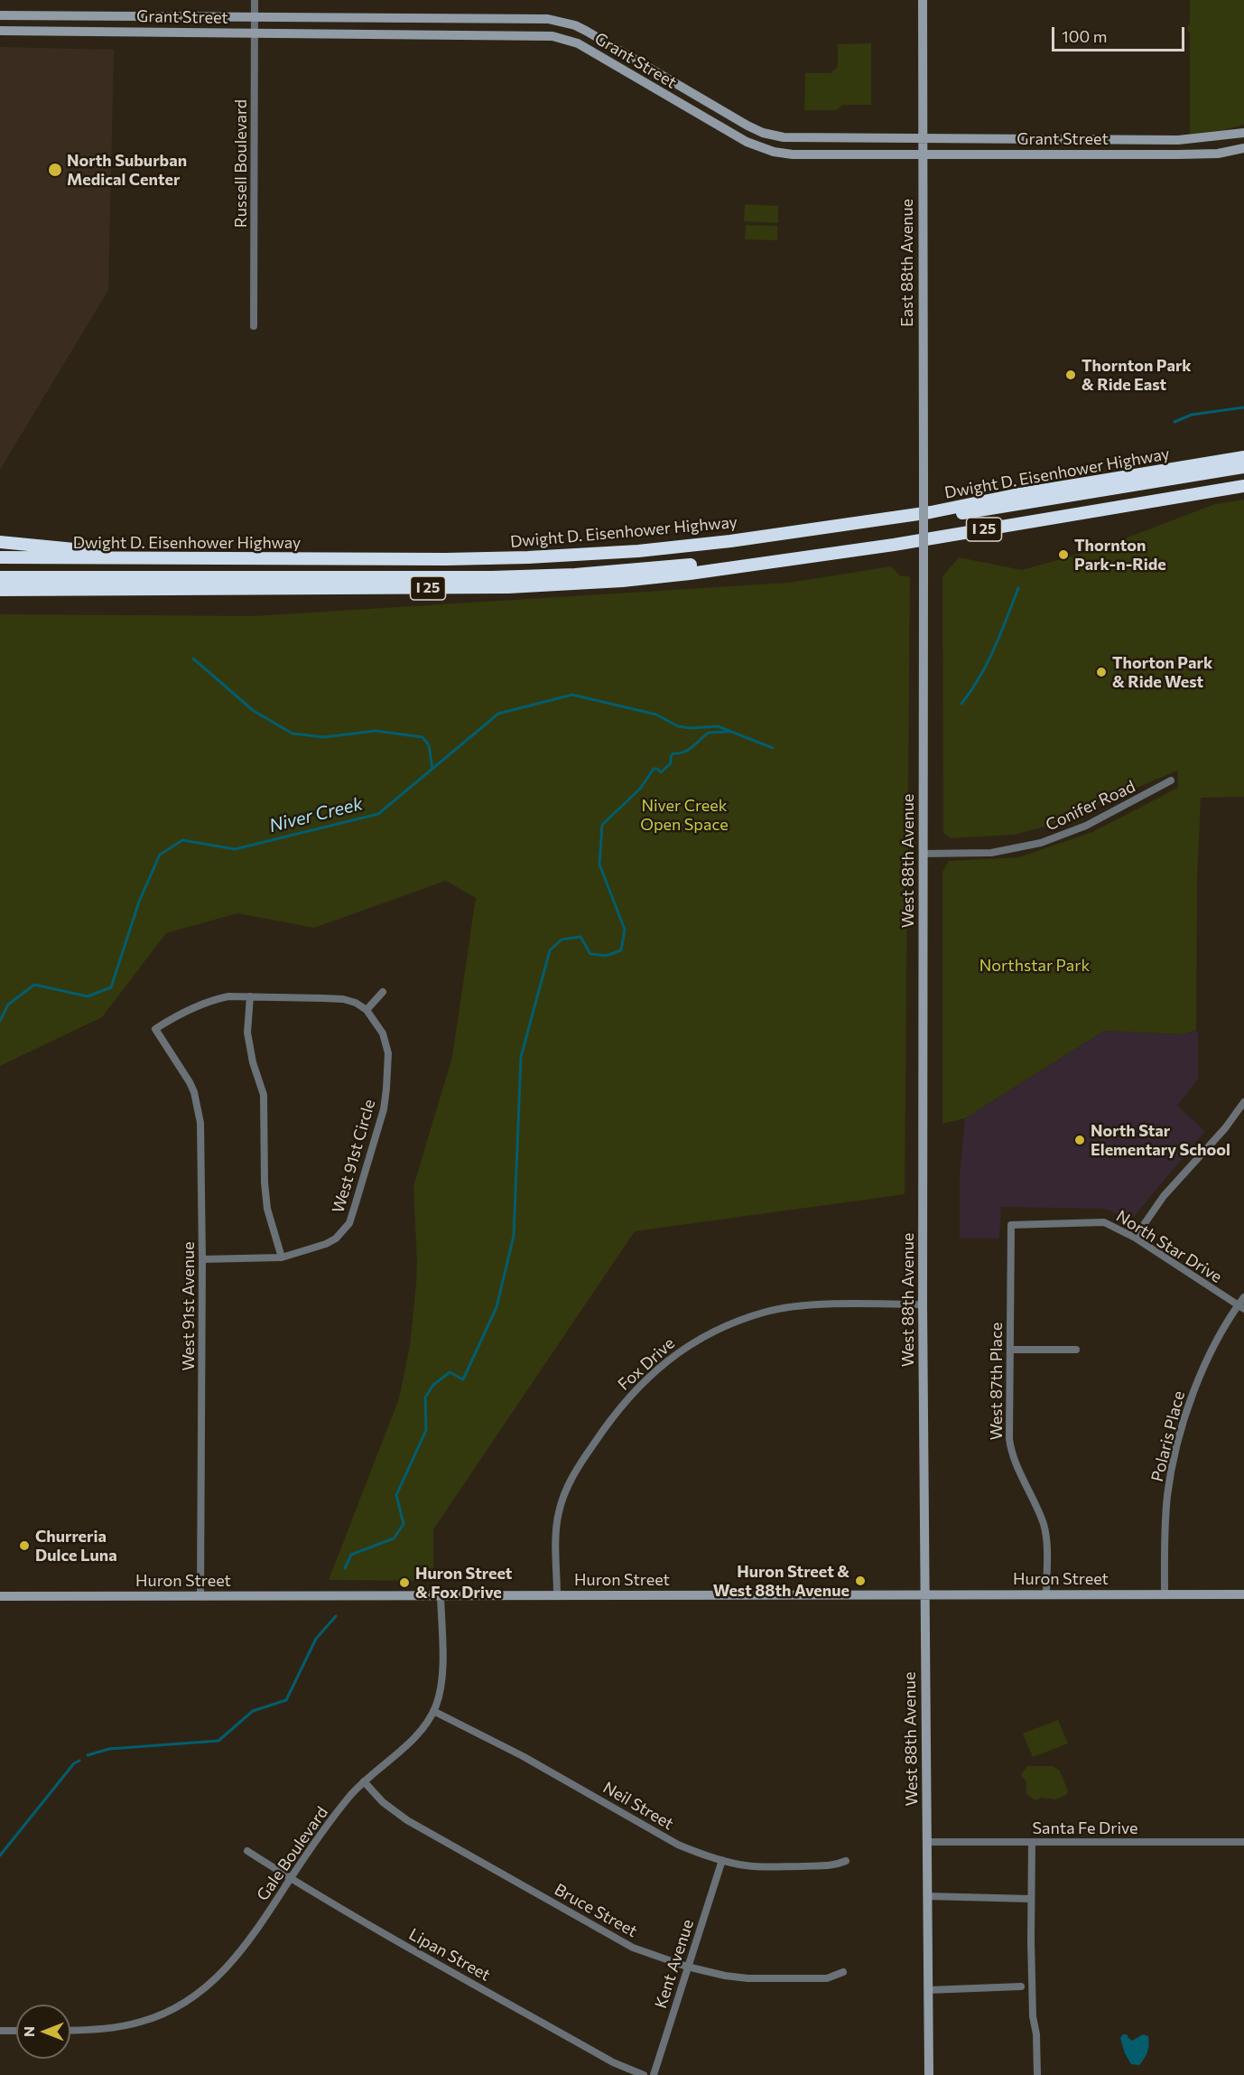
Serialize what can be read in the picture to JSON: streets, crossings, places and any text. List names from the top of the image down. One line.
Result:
{"streets":{"highway":["Dwight D. Eisenhower Highway","I 25"],"main road":["Grant Street","East 88th Avenue","West 88th Avenue","Huron Street"],"street":["Russell Boulevard","Conifer Road","West 91st Circle","North Star Drive","West 91st Avenue","Fox Drive","West 87th Place","Polaris Place","Neil Street","Santa Fe Drive","Gale Boulevard","Bruce Street","Lipan Street","Kent Avenue"]},"crossings":[["Grant Street","Russell Boulevard"],["Grant Street","East 88th Avenue"],["East 88th Avenue","West 88th Avenue"],["Conifer Road","West 88th Avenue"],["West 88th Avenue","Fox Drive"],["West 88th Avenue","Huron Street"],["West 88th Avenue","Santa Fe Drive"],["West 91st Circle","West 91st Avenue"],["North Star Drive","West 87th Place"],["North Star Drive","Polaris Place"],["West 91st Avenue","Huron Street"],["Fox Drive","Huron Street"],["West 87th Place","Huron Street"],["Polaris Place","Huron Street"],["Huron Street","Gale Boulevard"],["Neil Street","Gale Boulevard"],["Neil Street","Kent Avenue"],["Gale Boulevard","Bruce Street"],["Gale Boulevard","Lipan Street"],["Bruce Street","Kent Avenue"]],"water":["Niver Creek"],"parks":["Niver Creek Open Space","Northstar Park"],"places":["North Suburban Medical Center","Thornton Park & Ride East","Thornton Park-n-Ride","Thorton Park & Ride West","North Star Elementary School","Churreria Dulce Luna","Huron Street & West 88th Avenue","Huron Street & Fox Drive"],"scale_bar":"100 m","north":"left"}
